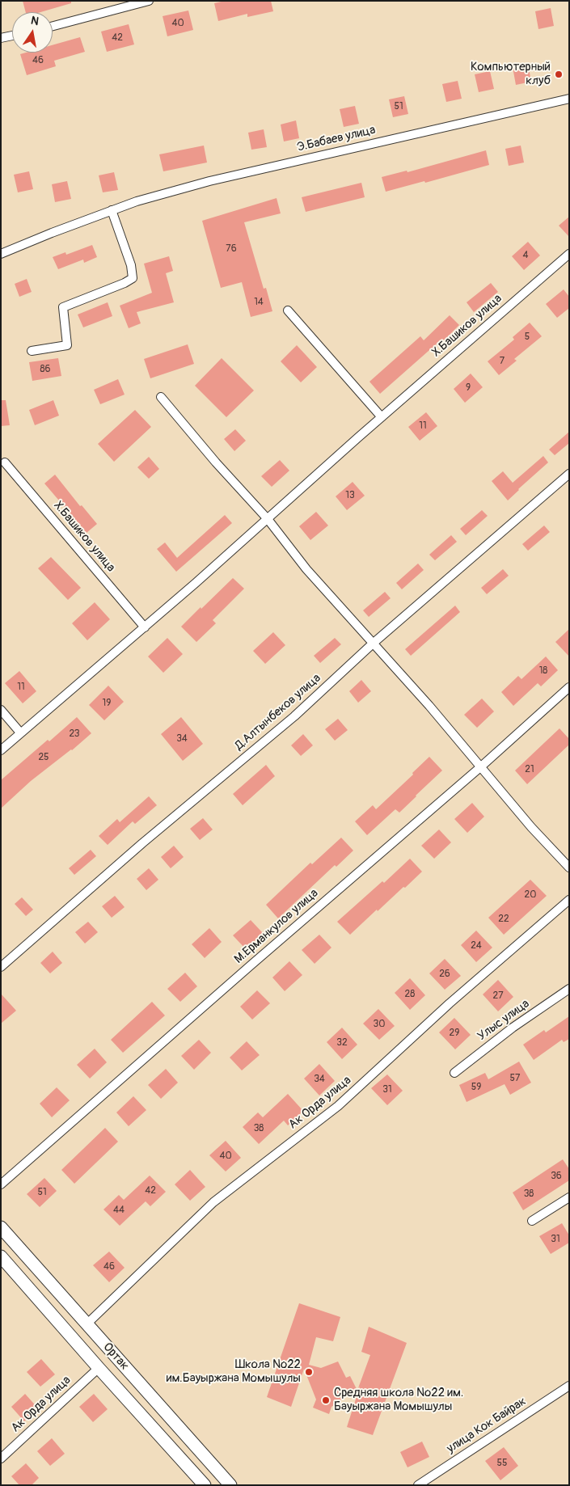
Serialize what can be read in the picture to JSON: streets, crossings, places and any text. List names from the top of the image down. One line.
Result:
{"streets":{"street":["Э.Бабаев улица","Х.Башиков улица","Д.Алтынбеков улица","М.Ерманкулов улица","Улыс улица","Ак Орда улица","Ортак","улица Кок Байрак"]},"crossings":[["Ак Орда улица","Ортак"]],"places":["Компьютерный клуб","Школа №22 им.Бауыржана Момышулы","Средняя школа №22 им. Бауыржана Момышулы"],"house_numbers":["40","42","46","51","76","4","14","5","7","86","9","11","13","18","11","19","23","34","25","21","20","22","24","26","28","27","30","29","32","57","34","59","31","38","40","36","42","51","38","44","31","46","55"],"north":"top"}
